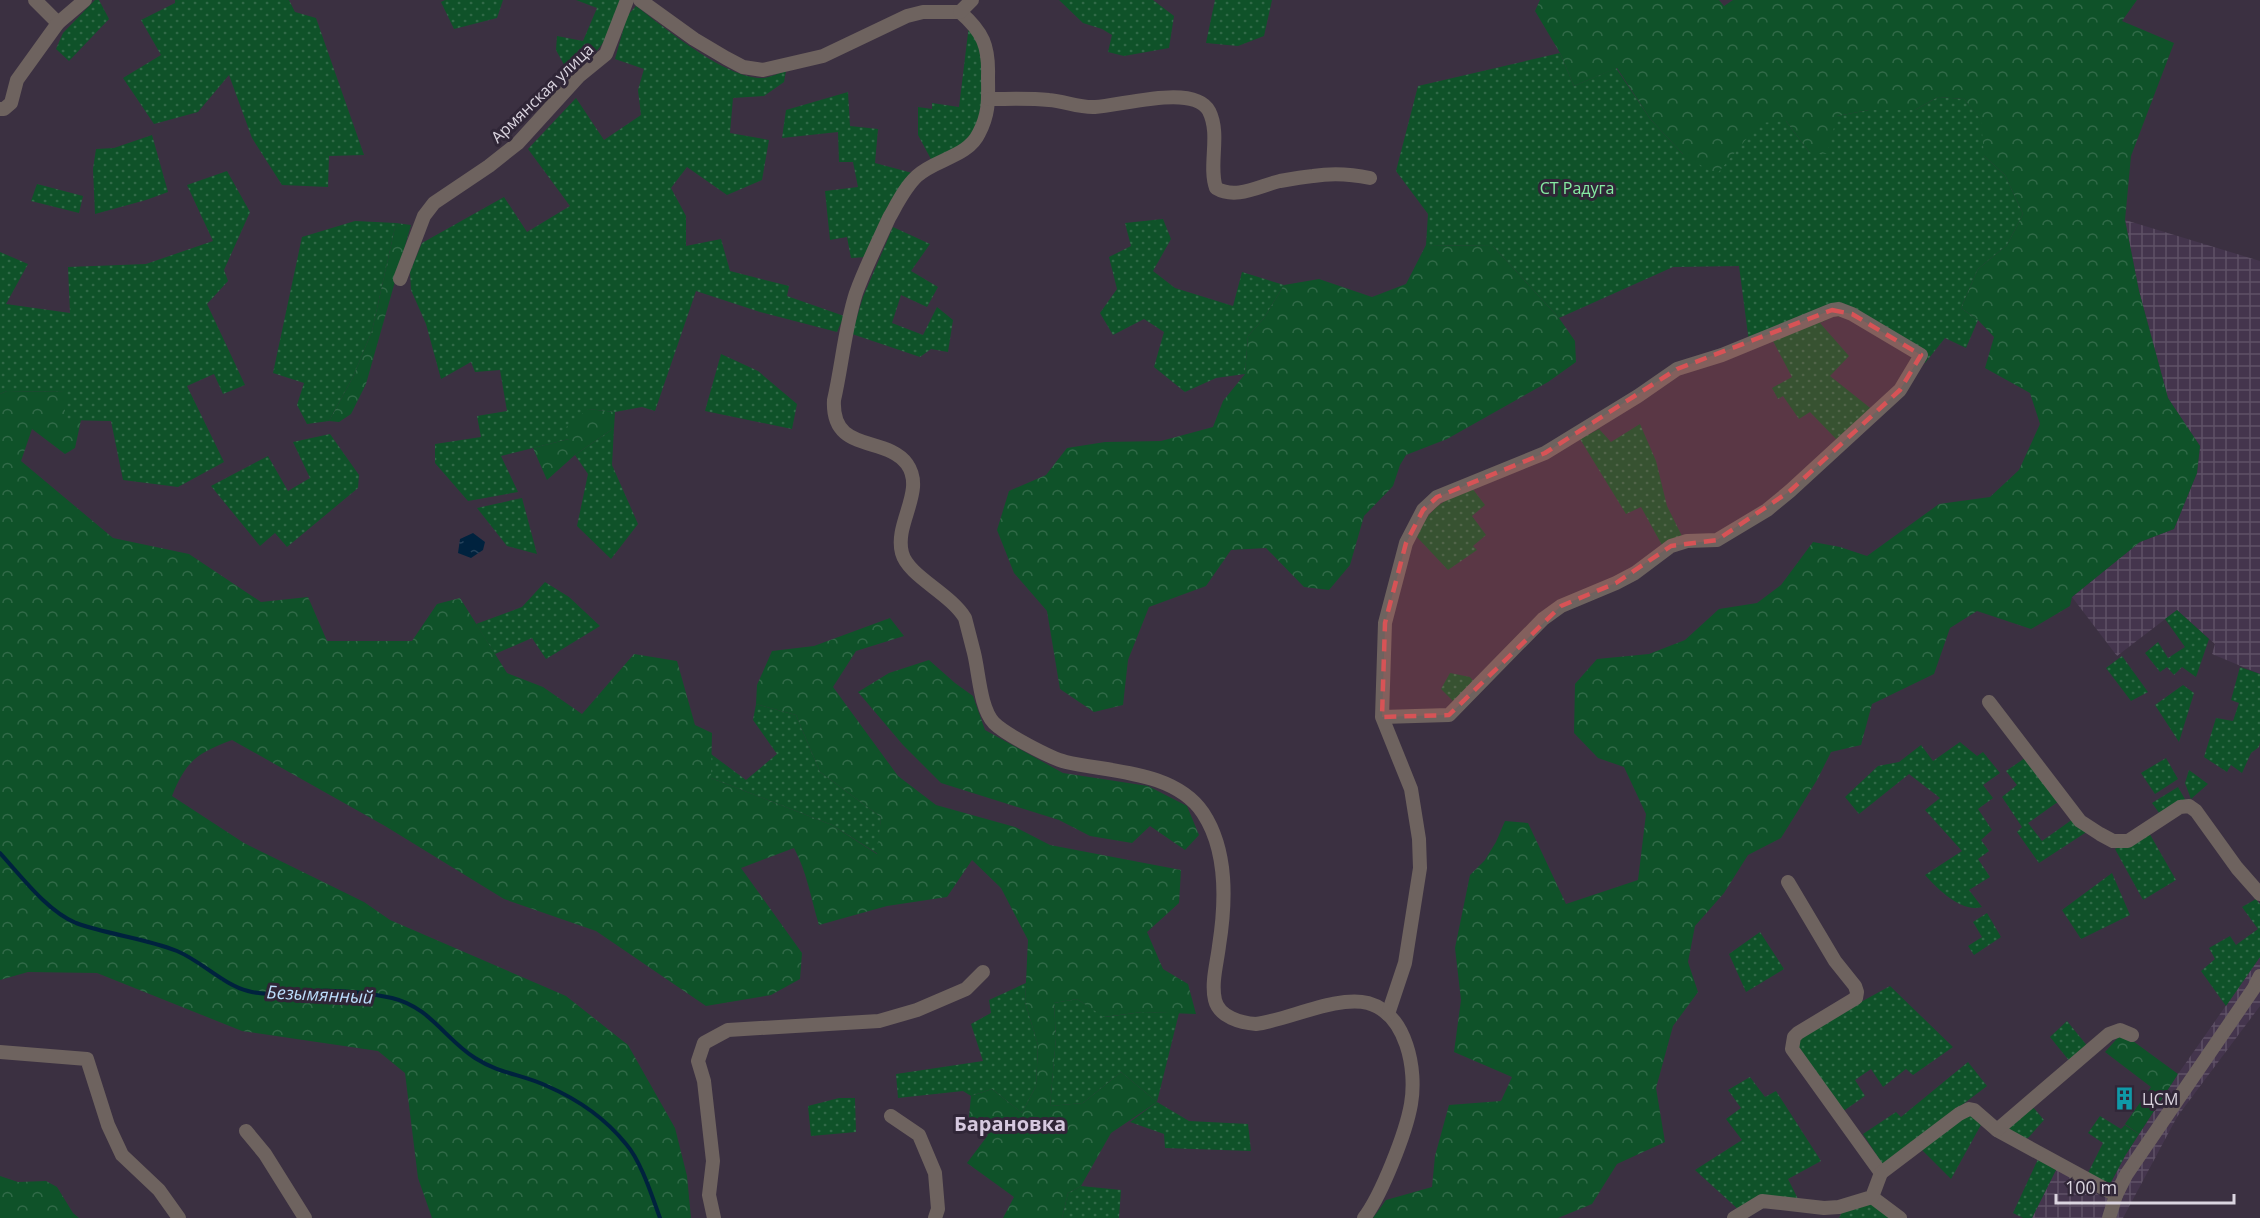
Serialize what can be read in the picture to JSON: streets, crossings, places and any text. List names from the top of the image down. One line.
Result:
{"streets":{"street":["Армянская улица"]},"districts":["Барановка"],"water":["Безымянный"],"parks":["СТ Радуга"],"places":{"building":["ЦСМ"]},"scale_bar":"100 m"}
